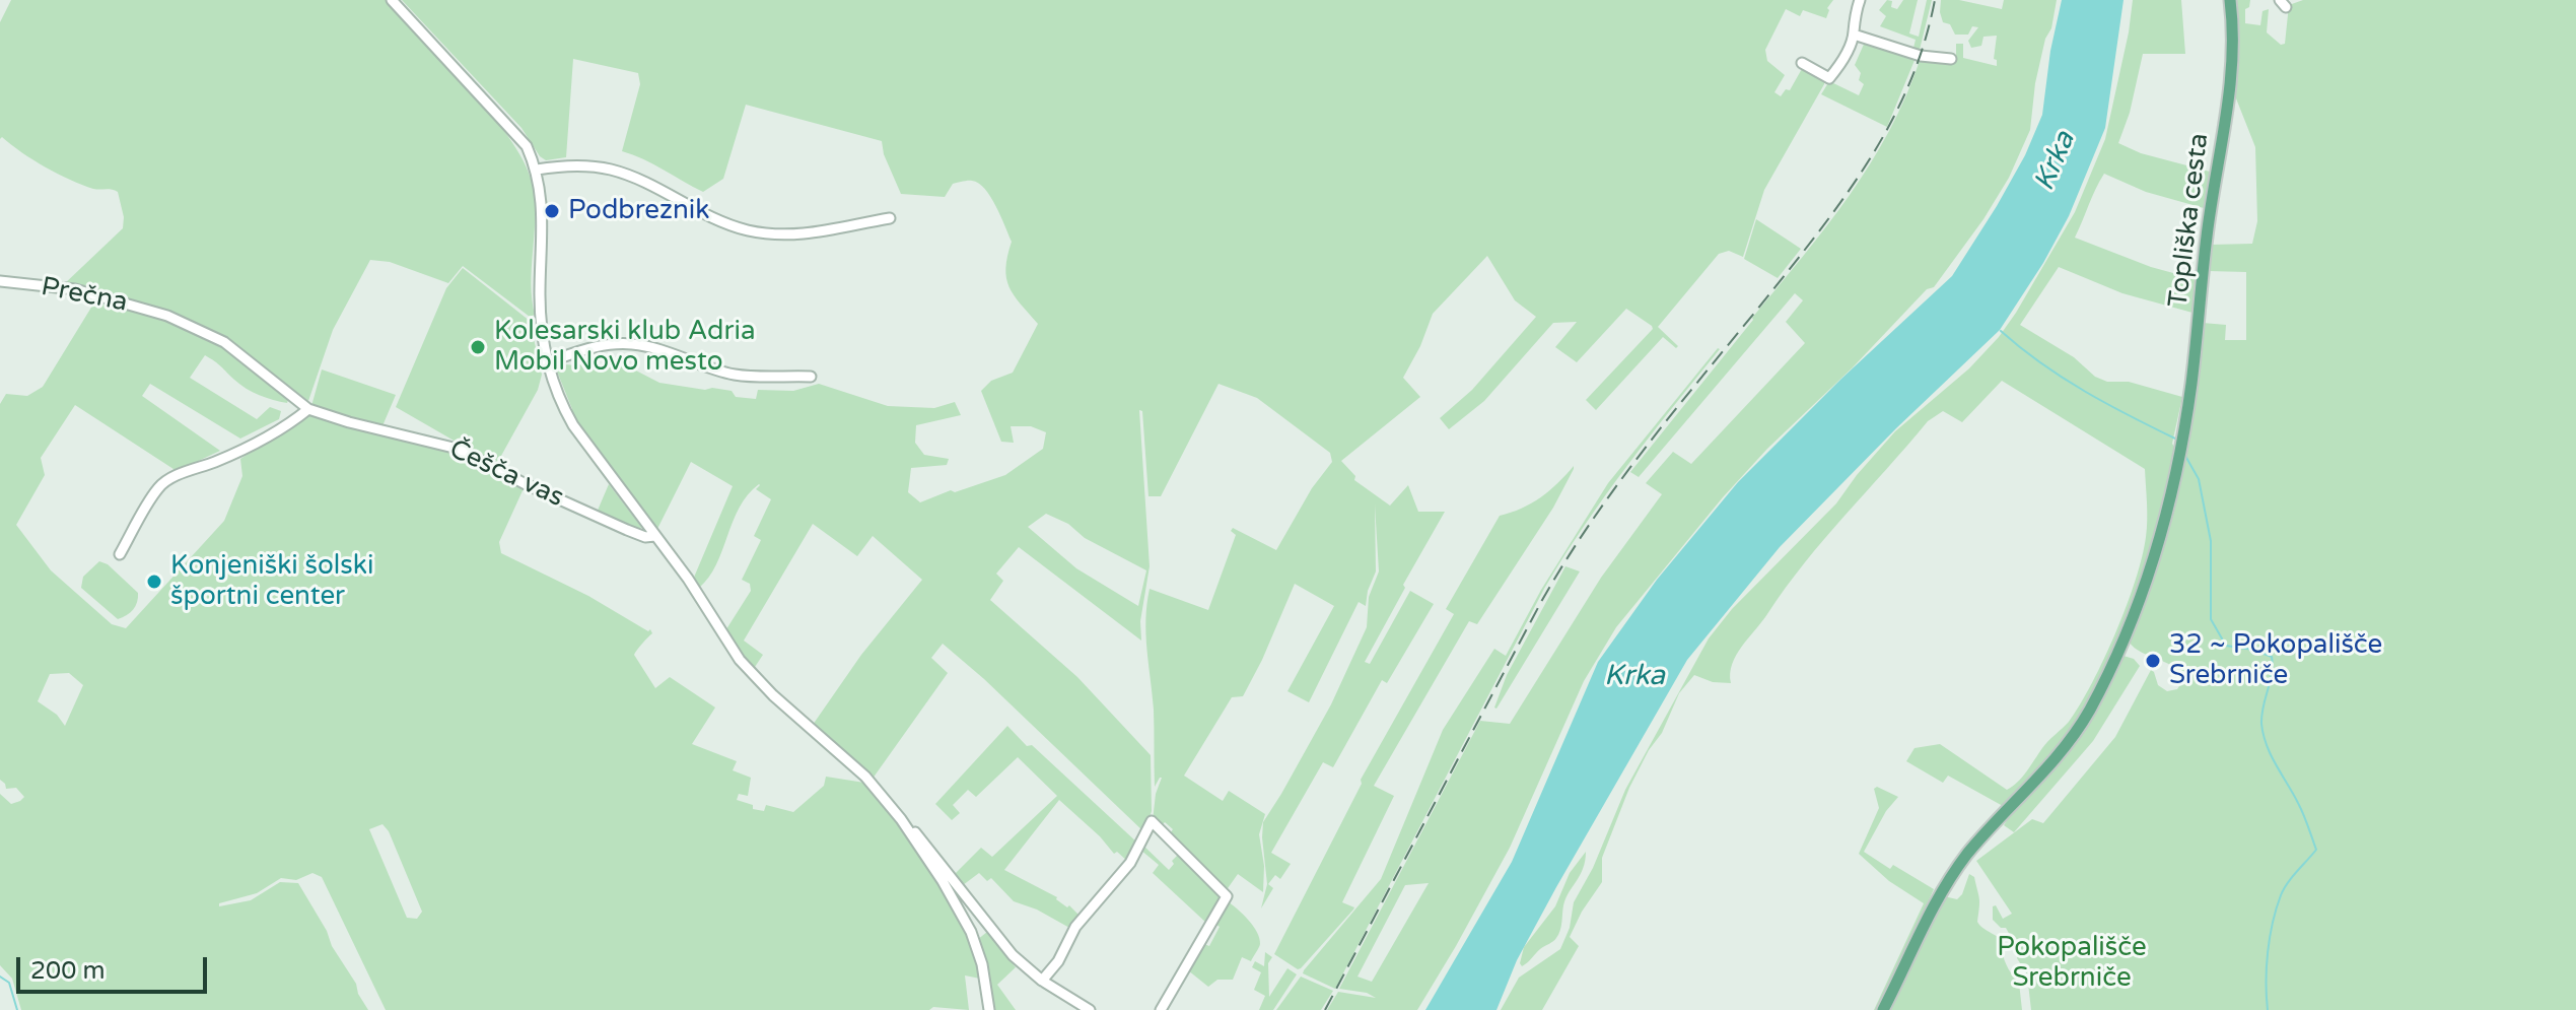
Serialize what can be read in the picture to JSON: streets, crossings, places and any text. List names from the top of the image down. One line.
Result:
{"streets":{"main road":["Topliška cesta"],"street":["Prečna","Češča vas"]},"crossings":[["Prečna","Češča vas"]],"water":["Krka"],"parks":["Pokopališče Srebrniče"],"places":["Podbreznik","Kolesarski klub Adria Mobil Novo mesto","Konjeniški šolski športni center","32 ~ Pokopališče Srebrniče"],"scale_bar":"200 m"}
